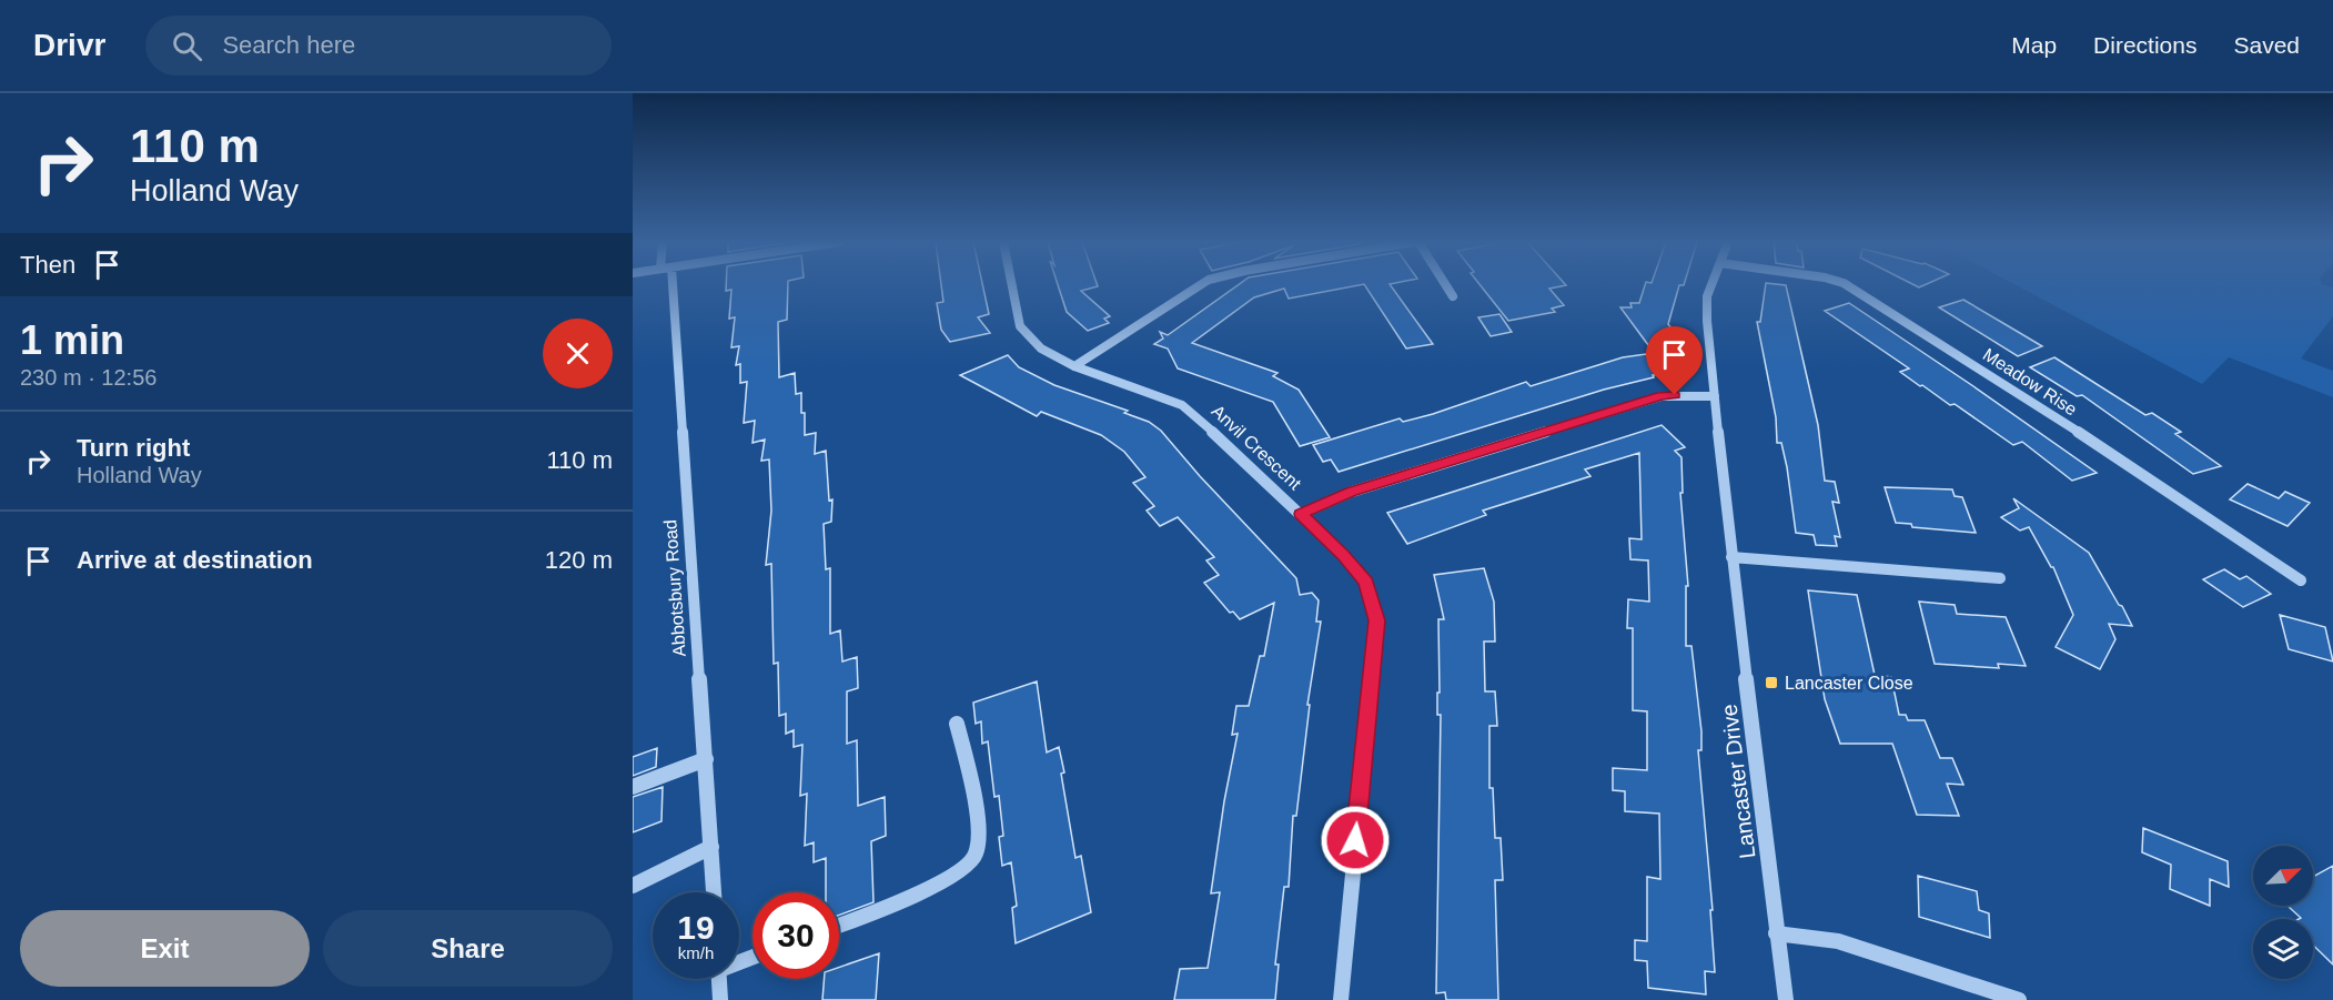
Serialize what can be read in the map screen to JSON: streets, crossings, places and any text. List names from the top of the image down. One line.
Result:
{"streets":{"street":["Meadow Rise","Anvil Crescent","Abbotsbury Road","Lancaster Drive"]},"places":{"transit":["Lancaster Close"]},"north":"top right","page":{"header":"Drivr","search":"Search here","nav":["Map","Directions","Saved"],"turn":["110 m","Holland Way"],"then":"Then","heading":["1 min","230 m · 12:56"],"list":[{"name":"Turn right","note":"Holland Way","value":"110 m"},{"name":"Arrive at destination","value":"120 m"}],"speed":"19 km/h","limit":"30","buttons":["Exit","Share"]}}
